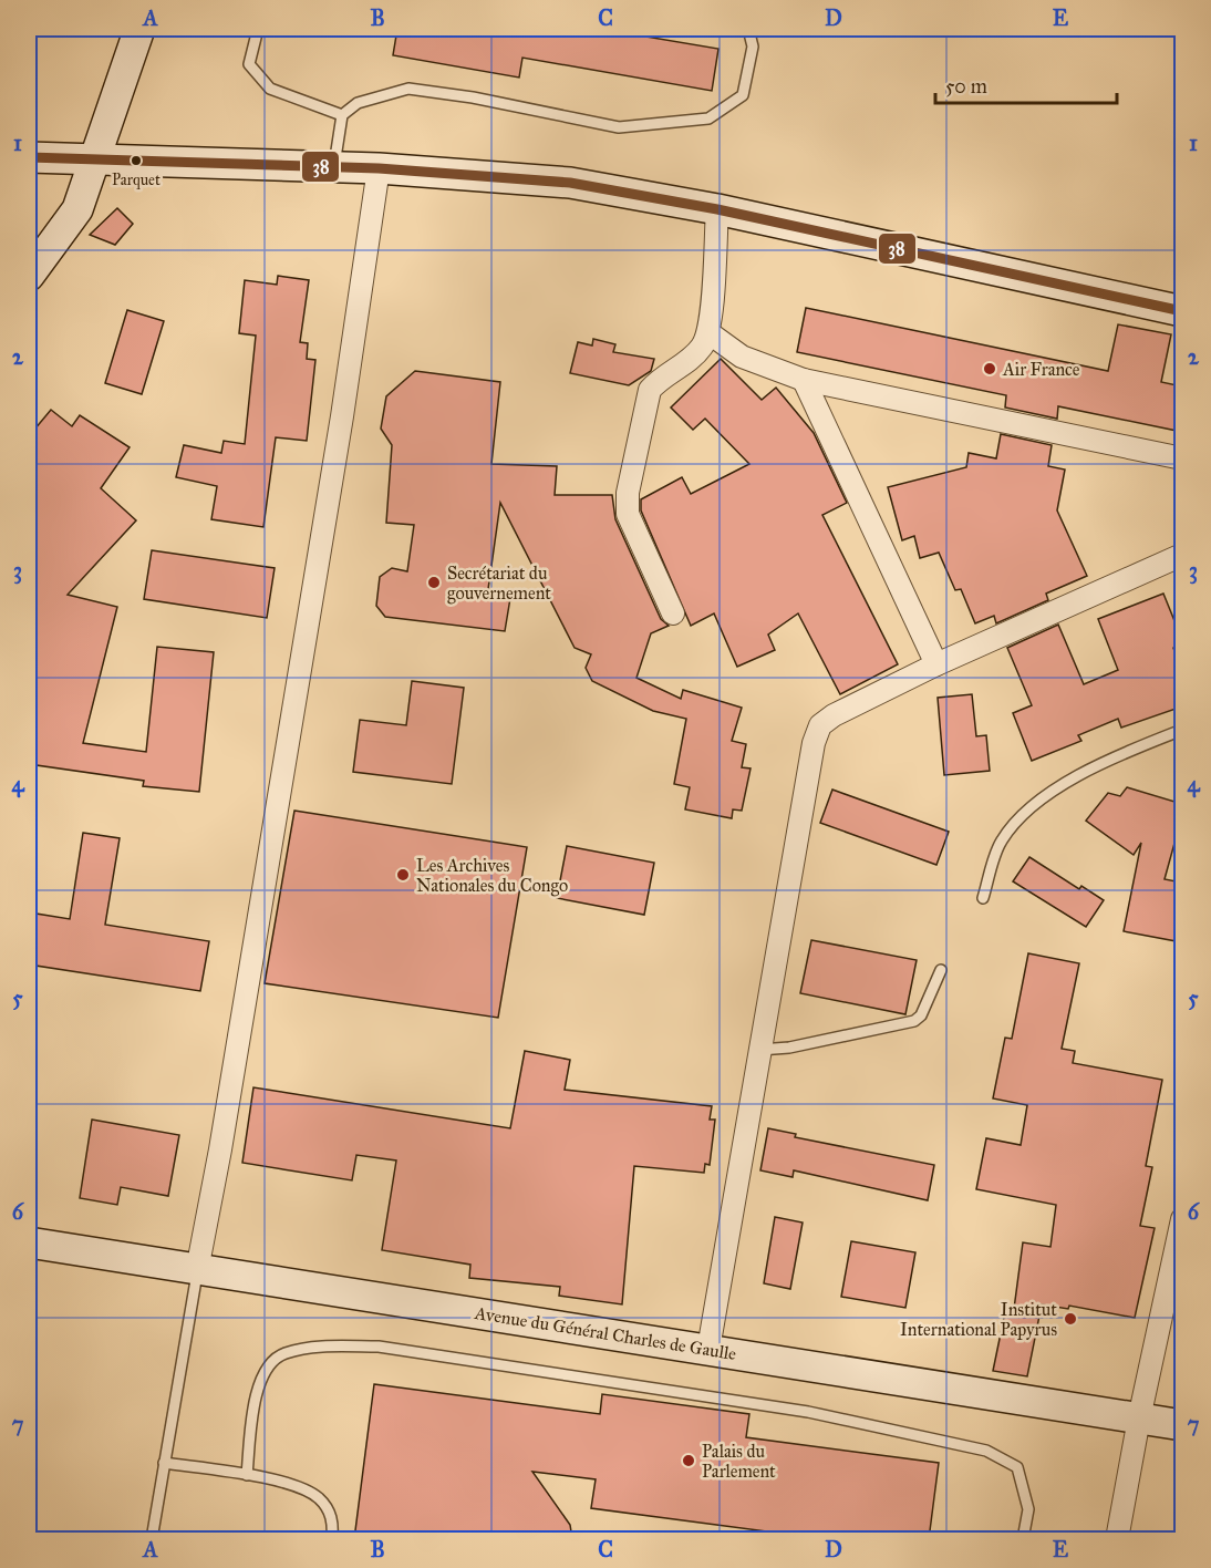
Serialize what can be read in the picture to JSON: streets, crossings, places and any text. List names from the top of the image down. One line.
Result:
{"streets":{"street":["Avenue du Général Charles de Gaulle"]},"places":["Parquet","Air France","Secrétariat du gouvernement","Les Archives Nationales du Congo","Institut International Papyrus","Palais du Parlement"],"lines":["transit line 38"],"scale_bar":"50 m","grid":{"columns":["A","B","C","D","E"],"rows":["1","2","3","4","5","6","7"]}}
